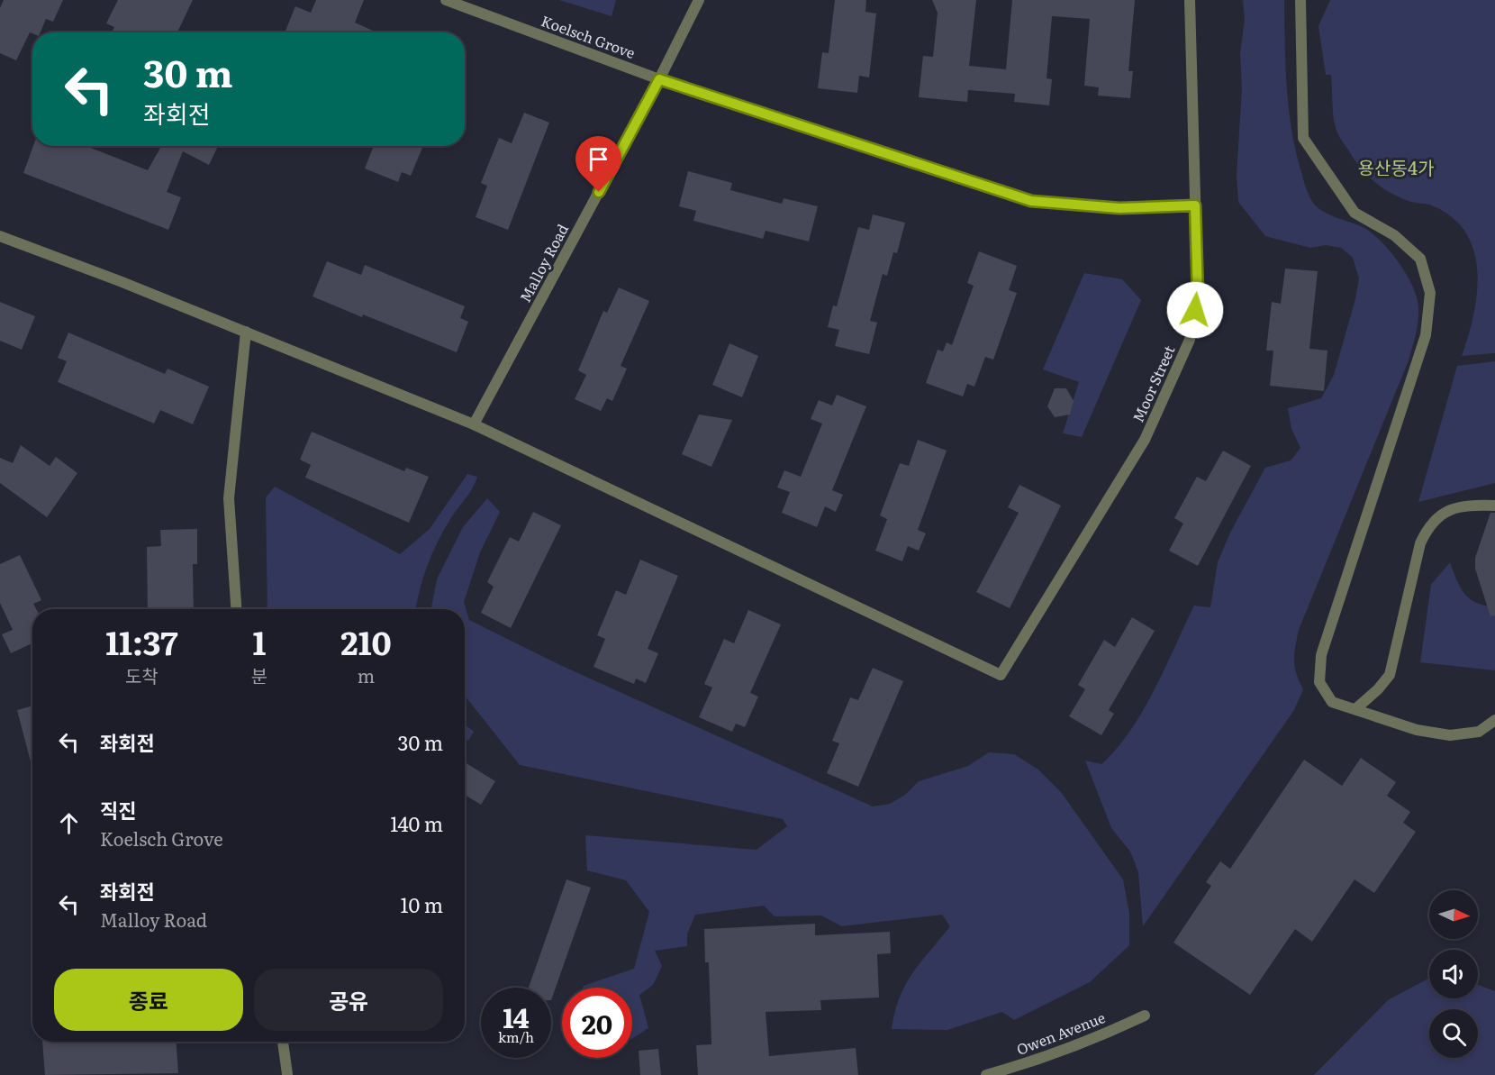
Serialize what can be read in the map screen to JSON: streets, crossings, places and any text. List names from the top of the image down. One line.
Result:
{"streets":{"lane":["Koelsch Grove","Malloy Road","Moor Street","Owen Avenue"]},"crossings":[["Koelsch Grove","Malloy Road"],["Koelsch Grove","Moor Street"],["Malloy Road","Moor Street"]],"districts":["용산동4가"],"north":"right","page":{"turn":["30 m","좌회전"],"eta":["11:37","도착","1","분","210","m"],"list":[{"name":"좌회전","value":"30 m"},{"name":"직진","note":"Koelsch Grove","value":"140 m"},{"name":"좌회전","note":"Malloy Road","value":"10 m"}],"buttons":["종료","공유"],"speed":"14 km/h","limit":"20"}}
